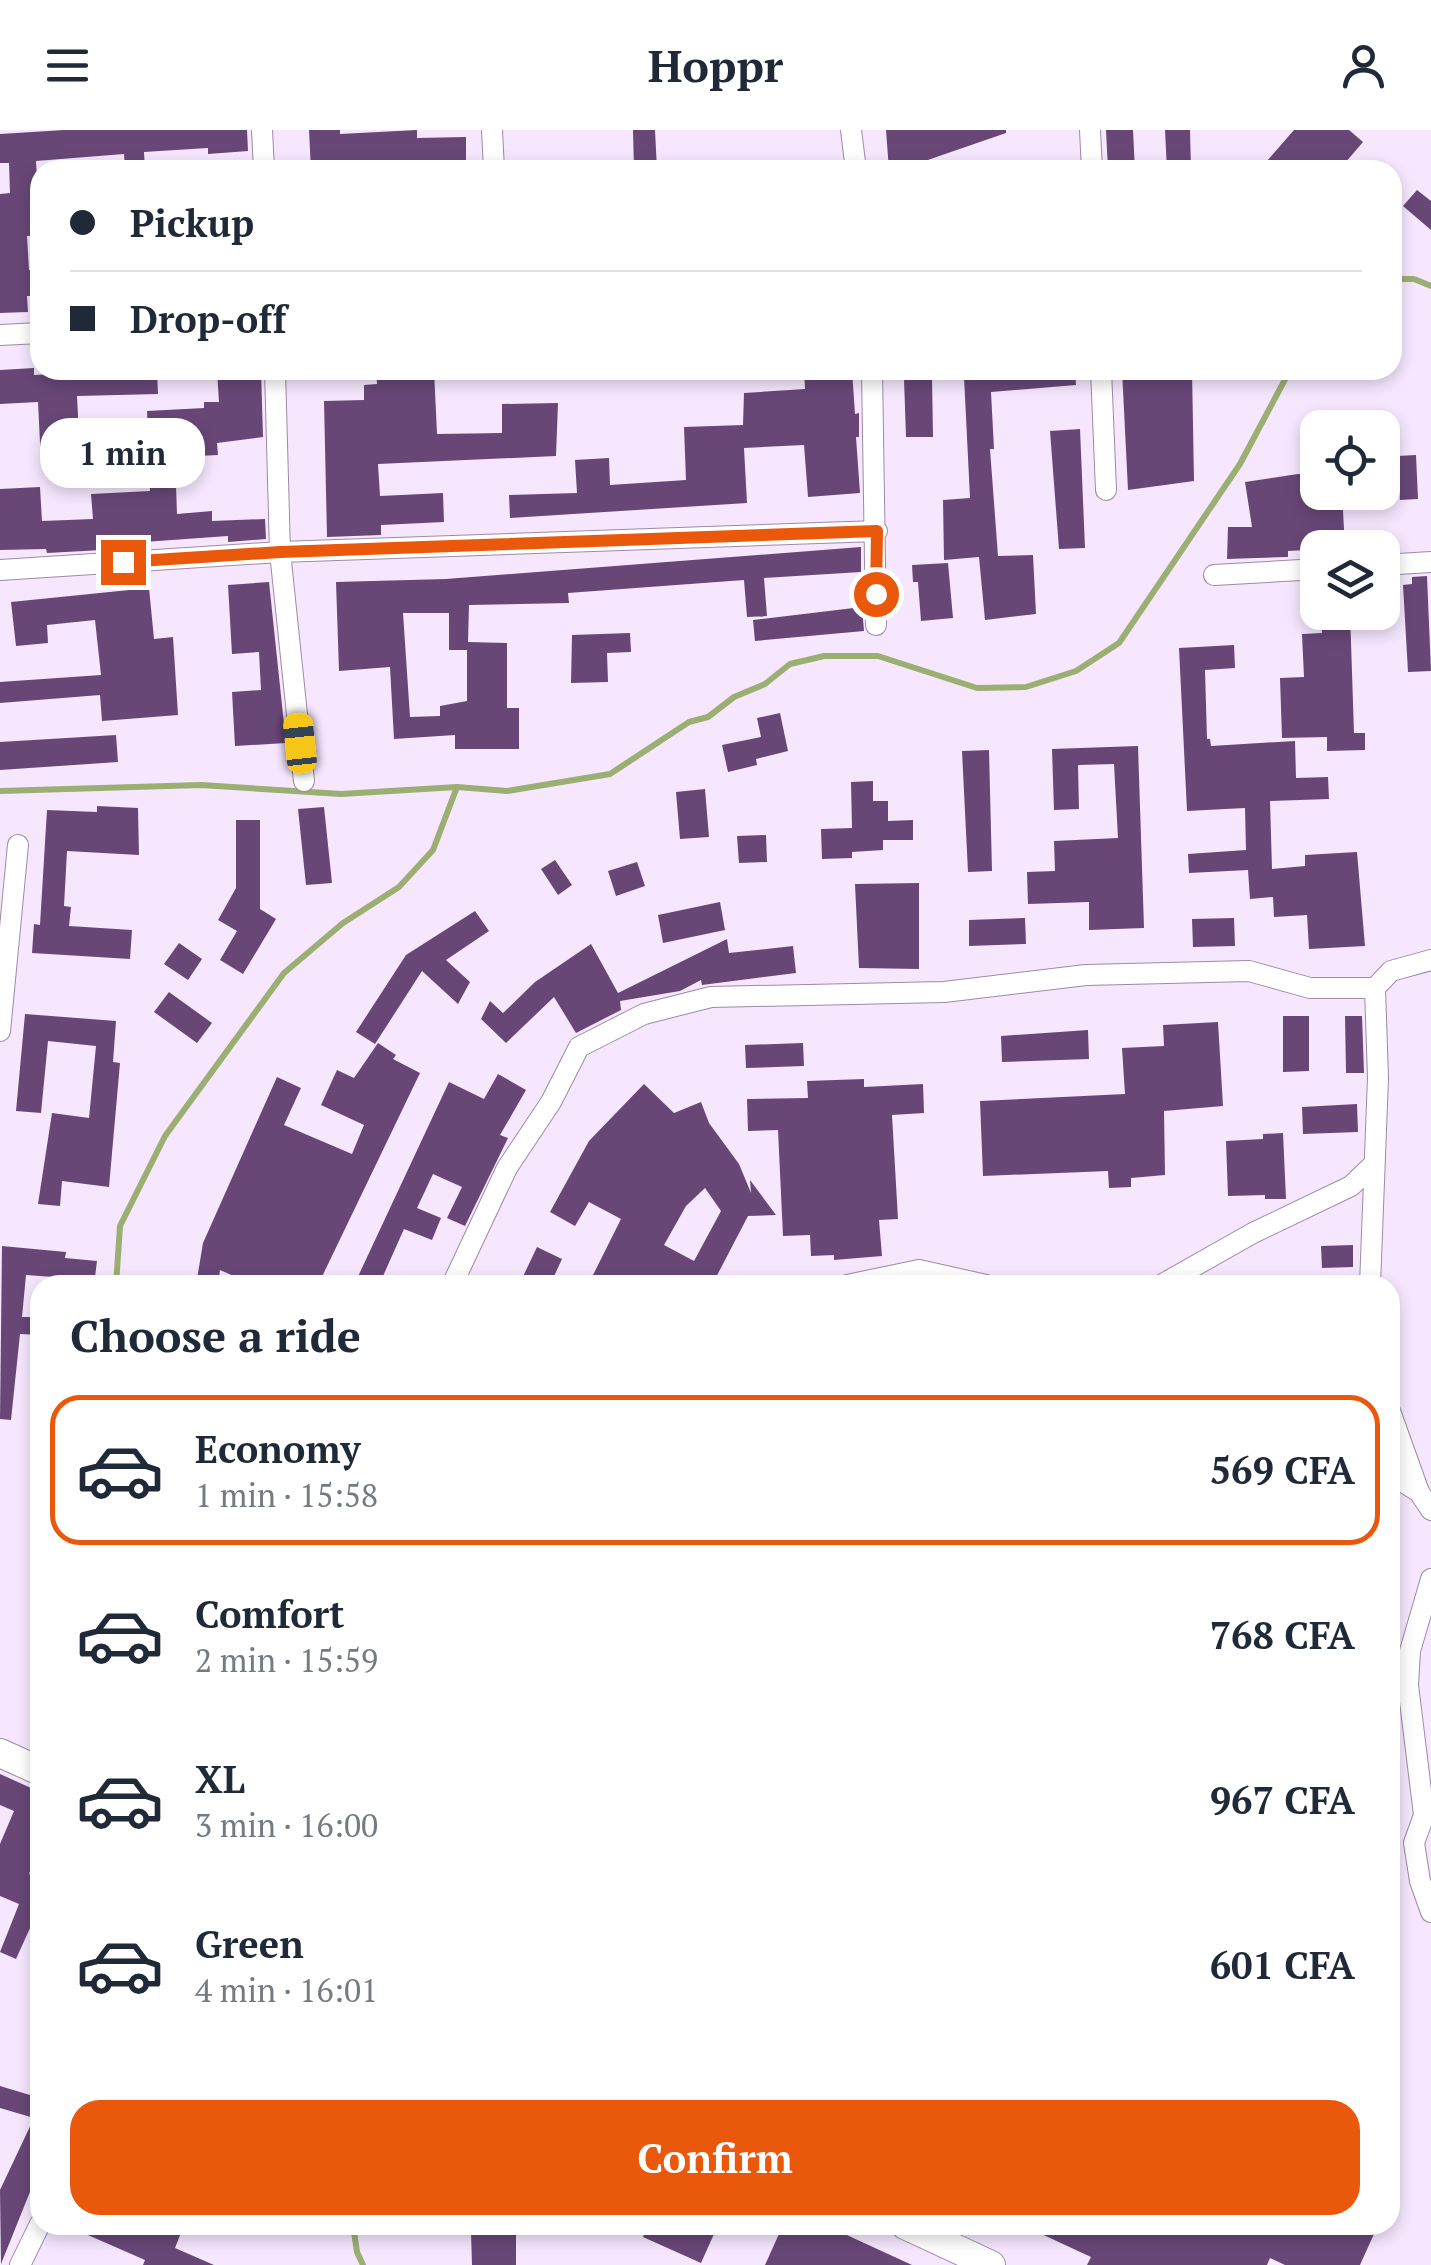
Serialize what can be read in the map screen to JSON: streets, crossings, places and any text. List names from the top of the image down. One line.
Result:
{"page":{"header":"Hoppr","banner":["Pickup","Drop-off"],"bubble":"1 min","heading":"Choose a ride","list":[{"name":"Economy","note":"1 min · 15:58","value":"569 CFA"},{"name":"Comfort","note":"2 min · 15:59","value":"768 CFA"},{"name":"XL","note":"3 min · 16:00","value":"967 CFA"},{"name":"Green","note":"4 min · 16:01","value":"601 CFA"}],"buttons":"Confirm"}}
